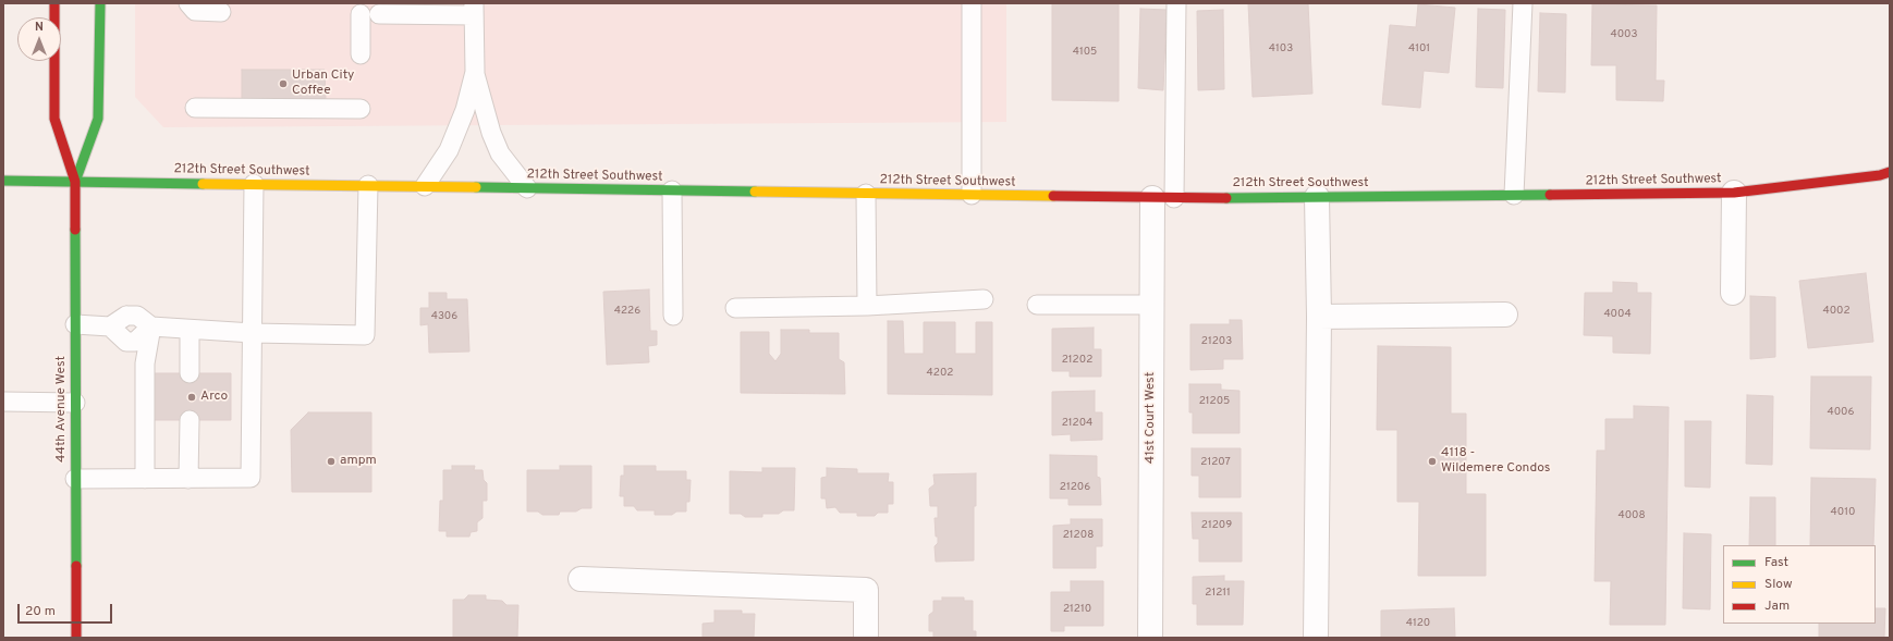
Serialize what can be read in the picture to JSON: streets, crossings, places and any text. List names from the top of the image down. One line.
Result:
{"streets":{"main road":["212th Street Southwest","44th Avenue West"],"street":["41st Court West"]},"crossings":[["212th Street Southwest","44th Avenue West"],["212th Street Southwest","41st Court West"]],"places":["Urban City Coffee","Arco","ampm","4118 - Wildemere Condos"],"house_numbers":["4003","4103","4101","4105","4226","4002","4004","4306","21203","21202","4202","21205","4006","21204","21207","21206","4010","4008","21209","21208","21211","21210","4120"],"legend":["Fast","Slow","Jam"],"scale_bar":"20 m","north":"top"}
